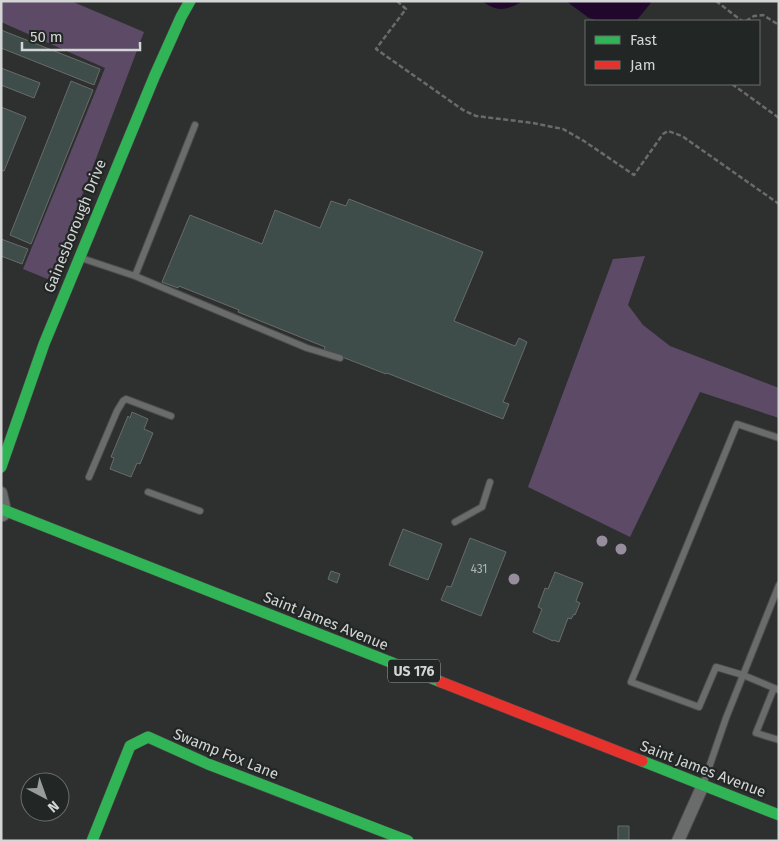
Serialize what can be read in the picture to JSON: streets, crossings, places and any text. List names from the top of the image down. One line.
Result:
{"streets":{"street":["Gainesborough Drive","Saint James Avenue","US 176","Swamp Fox Lane"]},"house_numbers":["431"],"legend":["Fast","Jam"],"scale_bar":"50 m","north":"bottom right"}
